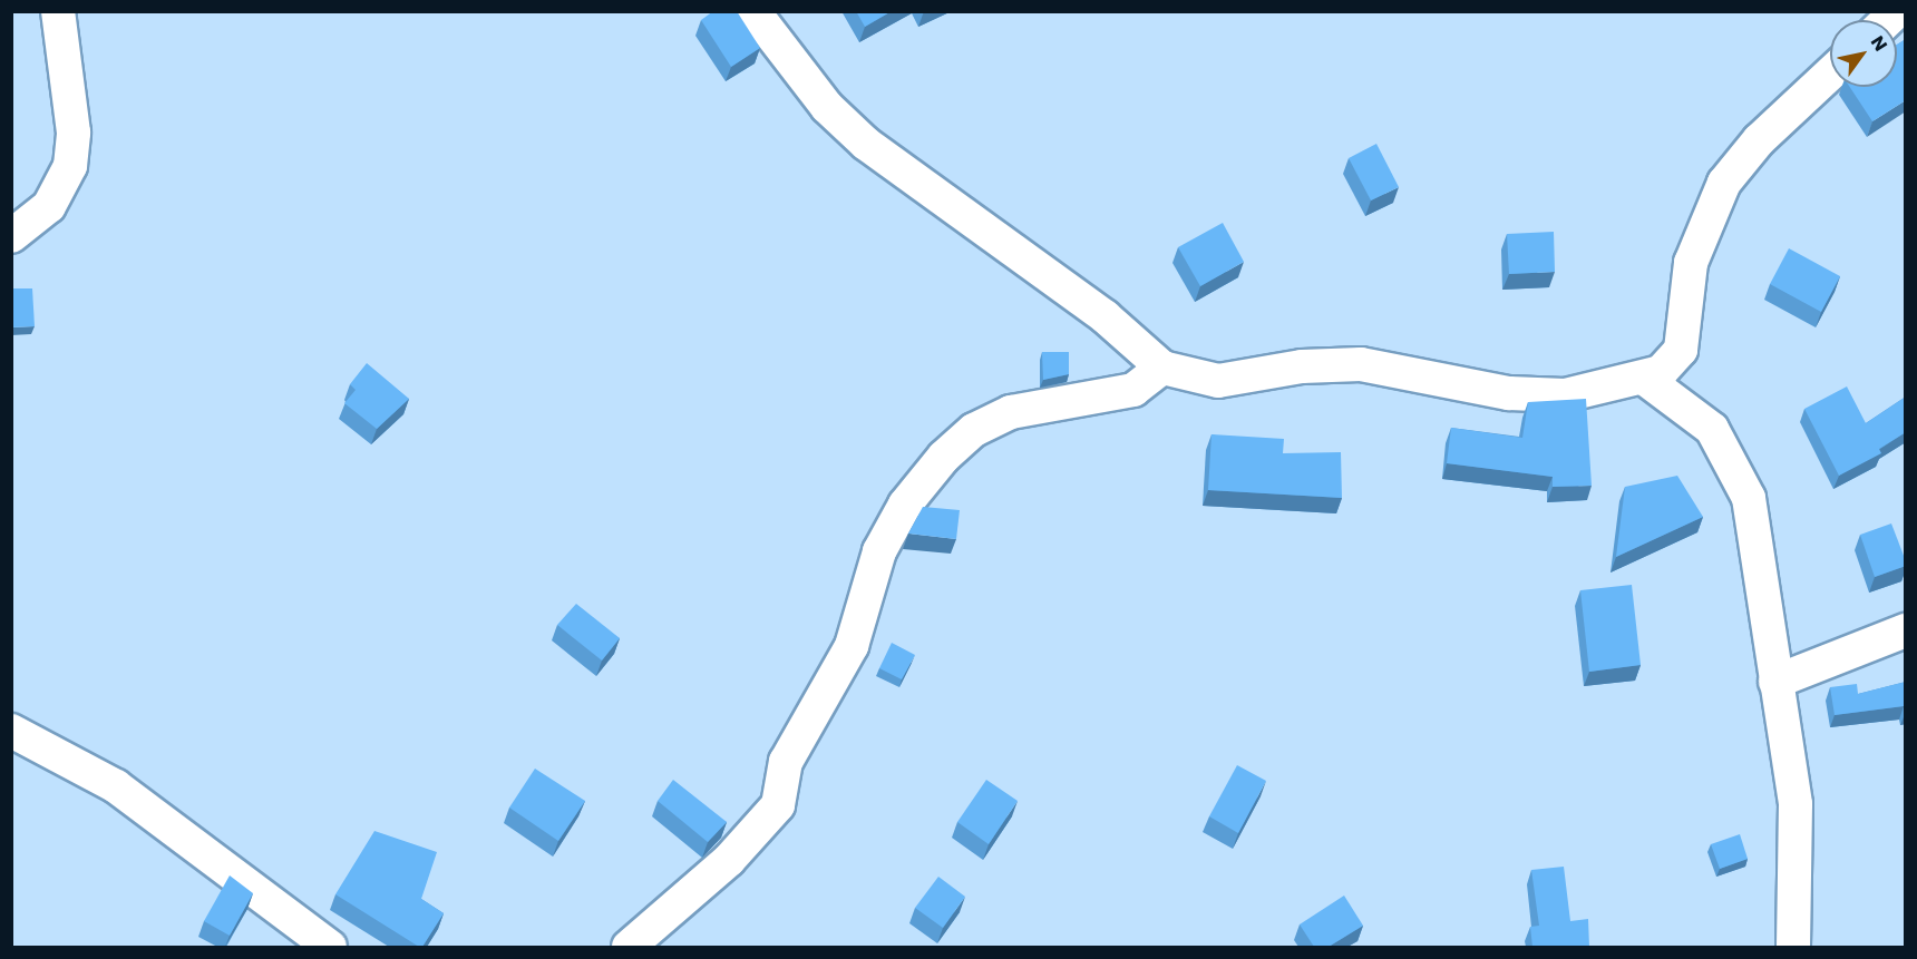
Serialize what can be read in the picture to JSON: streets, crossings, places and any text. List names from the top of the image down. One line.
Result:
{"north":"top right"}
